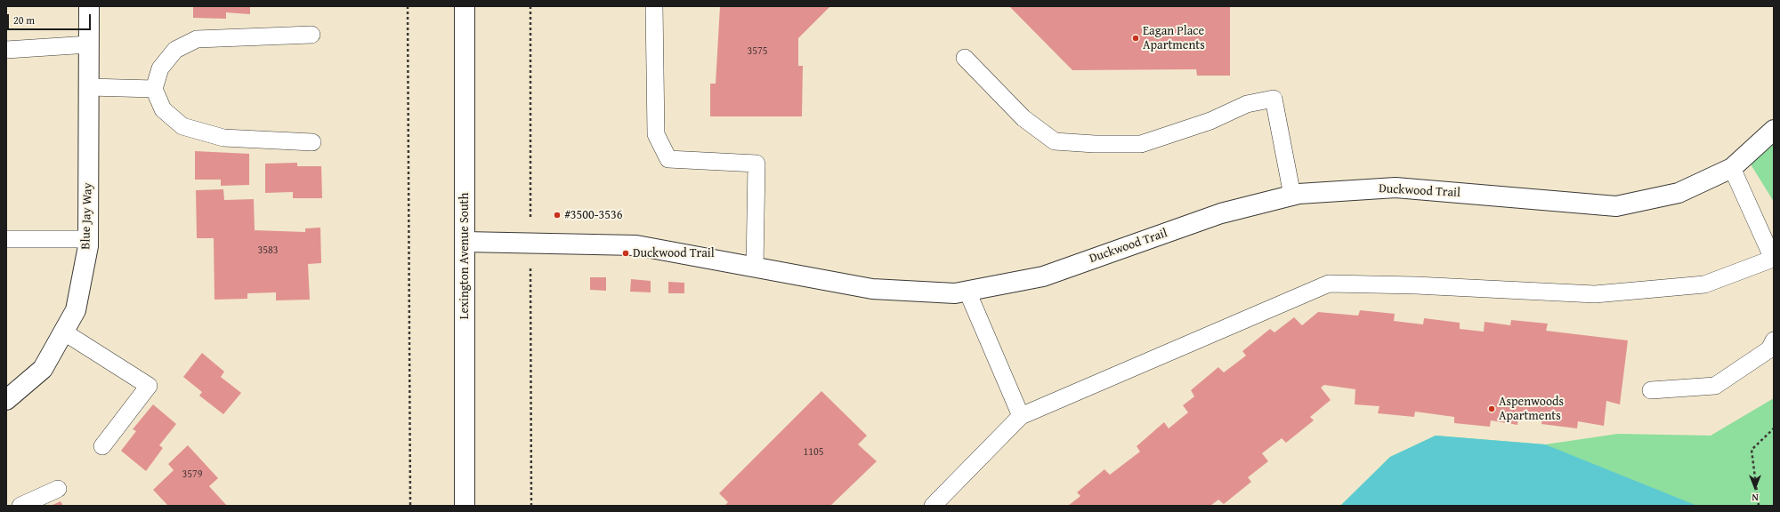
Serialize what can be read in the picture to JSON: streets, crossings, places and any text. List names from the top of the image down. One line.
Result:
{"streets":{"street":["Duckwood Trail","Blue Jay Way","Lexington Avenue South"]},"crossings":[["Duckwood Trail","Lexington Avenue South"]],"places":["Eagan Place Apartments","#3500-3536","Duckwood Trail","Aspenwoods Apartments"],"house_numbers":["3575","3583","1105","3579"],"scale_bar":"20 m","north":"bottom"}
